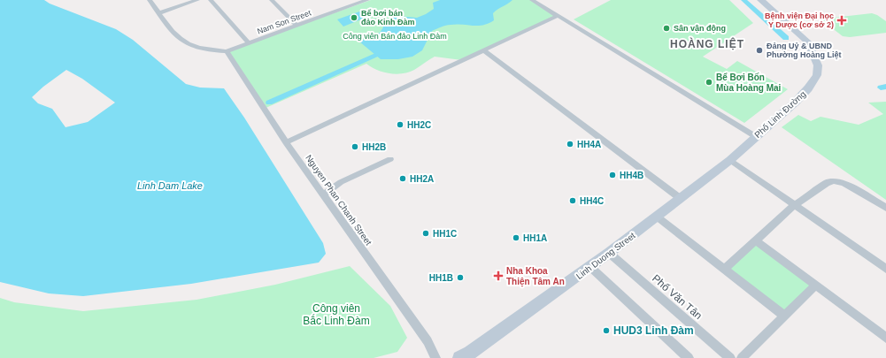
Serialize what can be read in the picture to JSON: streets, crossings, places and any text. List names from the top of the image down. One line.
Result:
{"streets":{"street":["Nam Son Street","Phố Linh Đường","Nguyen Phan Chanh Street","Linh Duong Street","Phố Văn Tân"]},"crossings":[["Nam Son Street","Nguyen Phan Chanh Street"],["Phố Linh Đường","Linh Duong Street"],["Linh Duong Street","Phố Văn Tân"]],"districts":["HOÀNG LIỆT"],"water":["Linh Dam Lake"],"parks":["Công viên Bán đảo Linh Đàm","Công viên Bắc Linh Đàm"],"places":{"other":["Bể bơi bán đảo Kinh Đàm","Sân vận động","Đảng Uỷ & UBND Phường Hoàng Liệt","Bể Bơi Bốn Mùa Hoàng Mai","HH2C","HH4A","HH2B","HH4B","HH2A","HH4C","HH1C","HH1A","HH1B","HUD3 Linh Đàm"],"health":["Bệnh viện Đại học Y Dược (cơ sở 2)","Nha Khoa Thiện Tâm An"]}}
